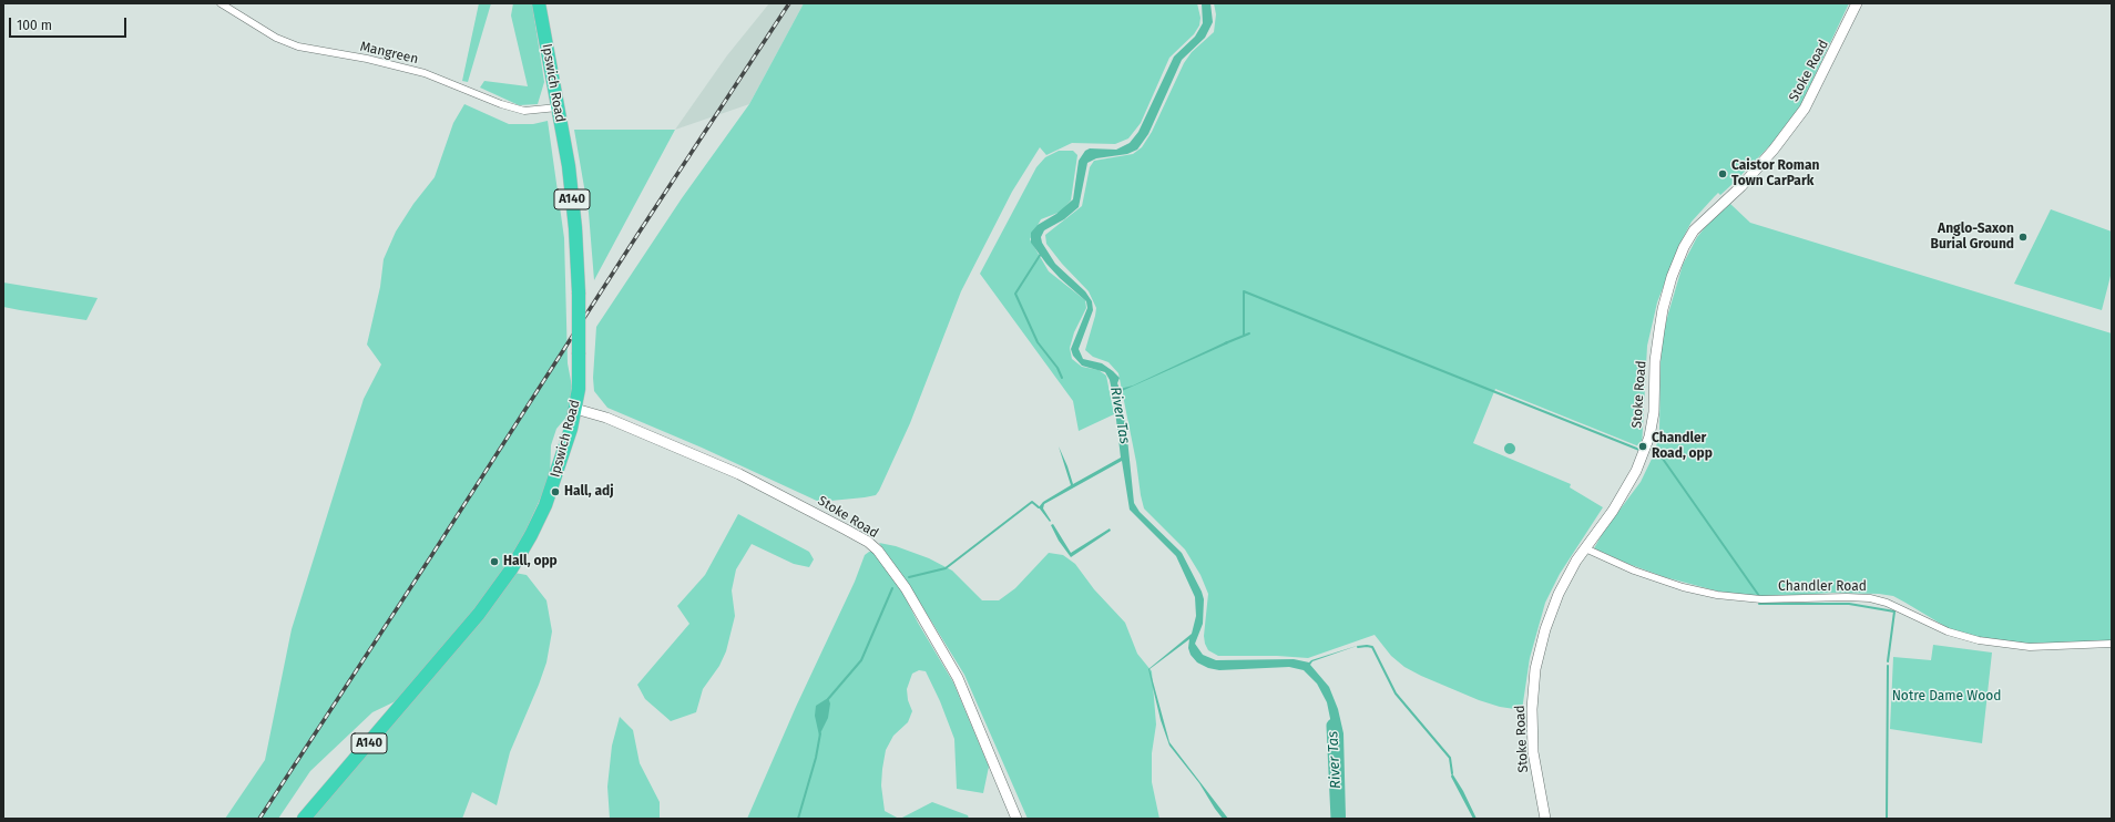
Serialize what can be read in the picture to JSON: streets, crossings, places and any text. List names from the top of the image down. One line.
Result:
{"streets":{"highway":["Ipswich Road","A140"],"street":["Mangreen","Stoke Road","Chandler Road"]},"crossings":[["Mangreen","Ipswich Road"],["Stoke Road","Ipswich Road"],["Stoke Road","Chandler Road"]],"water":["River Tas"],"parks":["Notre Dame Wood"],"places":["Caistor Roman Town CarPark","Anglo-Saxon Burial Ground","Chandler Road, opp","Hall, adj","Hall, opp"],"scale_bar":"100 m"}
